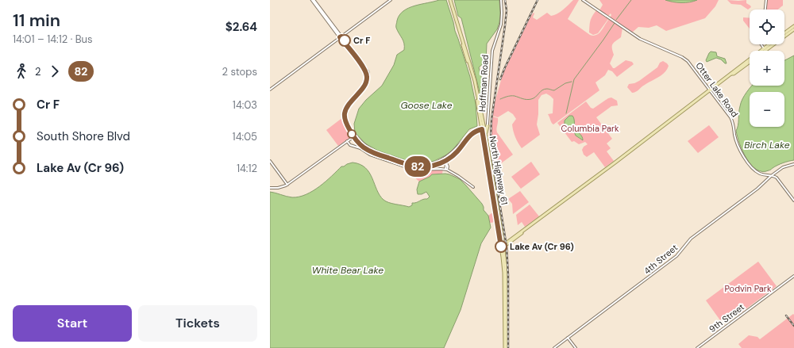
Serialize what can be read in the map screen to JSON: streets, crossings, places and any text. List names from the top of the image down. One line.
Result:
{"streets":{"main road":["North Highway 61"],"street":["Hoffman Road","Otter Lake Road","4th Street","9th Street"]},"crossings":[["Otter Lake Road","4th Street"]],"water":["Goose Lake","Birch Lake","White Bear Lake"],"parks":["Columbia Park","Podvin Park"],"places":["Cr F","Lake Av (Cr 96)"],"lines":["bus line 82"],"page":{"heading":["11 min","14:01 – 14:12 · Bus","$2.64"],"on_map":"82","map_buttons":["+","−"],"legs":["2","82","2 stops"],"list":[{"name":"Cr F","value":"14:03"},{"name":"South Shore Blvd","value":"14:05"},{"name":"Lake Av (Cr 96)","value":"14:12"}],"buttons":["Start","Tickets"]}}
